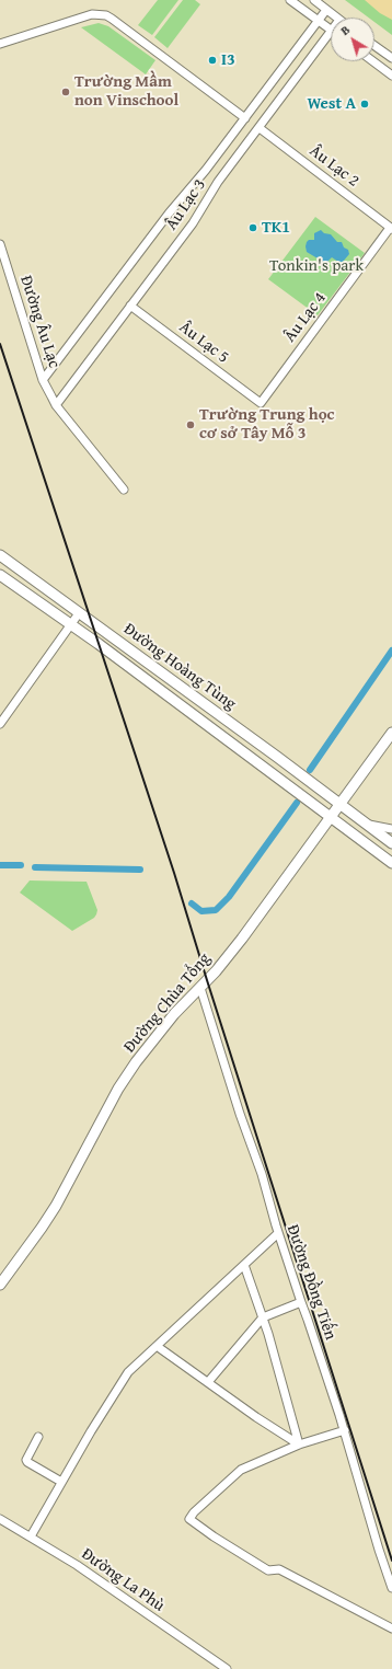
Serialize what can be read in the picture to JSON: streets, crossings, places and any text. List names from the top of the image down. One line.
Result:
{"streets":{"main road":["Đường Hoàng Tùng","Đường Chùa Tổng"],"street":["Âu Lạc 2","Âu Lạc 3","Âu Lạc 4","Đường Âu Lạc","Âu Lạc 5","Đường Đồng Tiến","Đường La Phù"]},"crossings":[["Âu Lạc 2","Âu Lạc 3"],["Âu Lạc 2","Âu Lạc 4"],["Âu Lạc 3","Đường Âu Lạc"],["Âu Lạc 3","Âu Lạc 5"],["Âu Lạc 4","Âu Lạc 5"],["Đường Hoàng Tùng","Đường Chùa Tổng"],["Đường Chùa Tổng","Đường Đồng Tiến"]],"parks":["Tonkin's park"],"places":["I3","Trường Mầm non Vinschool","West A","TK1","Trường Trung học cơ sở Tây Mỗ 3"],"north":"top left"}
